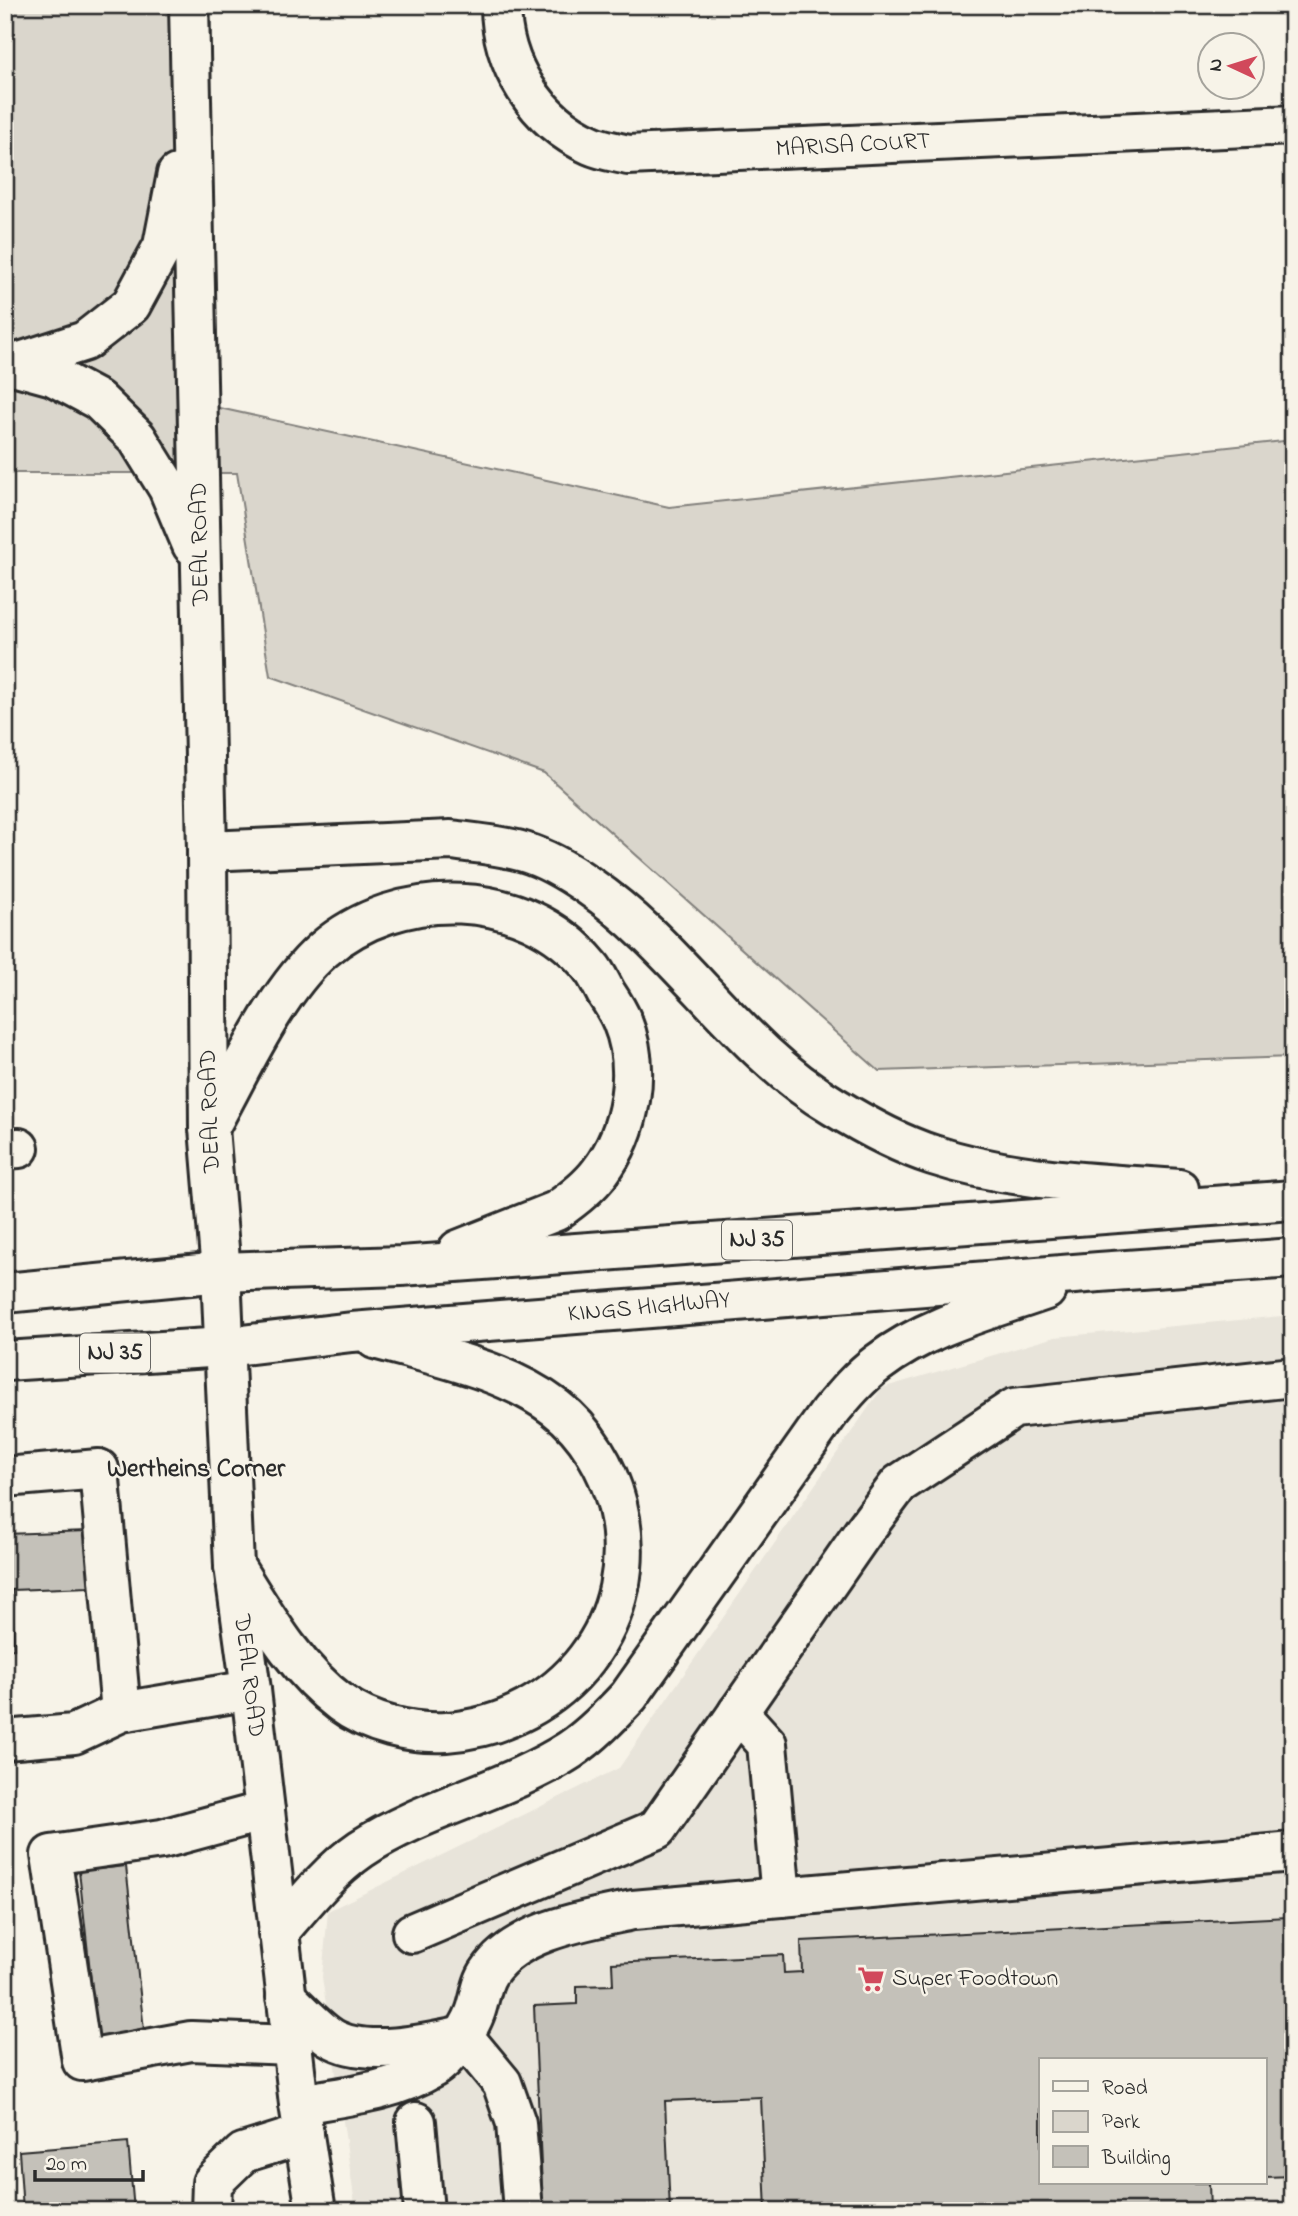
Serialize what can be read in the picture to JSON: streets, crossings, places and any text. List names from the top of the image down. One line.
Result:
{"streets":{"main road":["MARISA COURT","DEAL ROAD","NJ 35","KINGS HIGHWAY"]},"crossings":[["DEAL ROAD","NJ 35"],["DEAL ROAD","KINGS HIGHWAY"]],"districts":["Wertheins Corner"],"places":{"supermarket":["Super Foodtown"]},"legend":["Road","Park","Building"],"scale_bar":"20 m","north":"left"}
